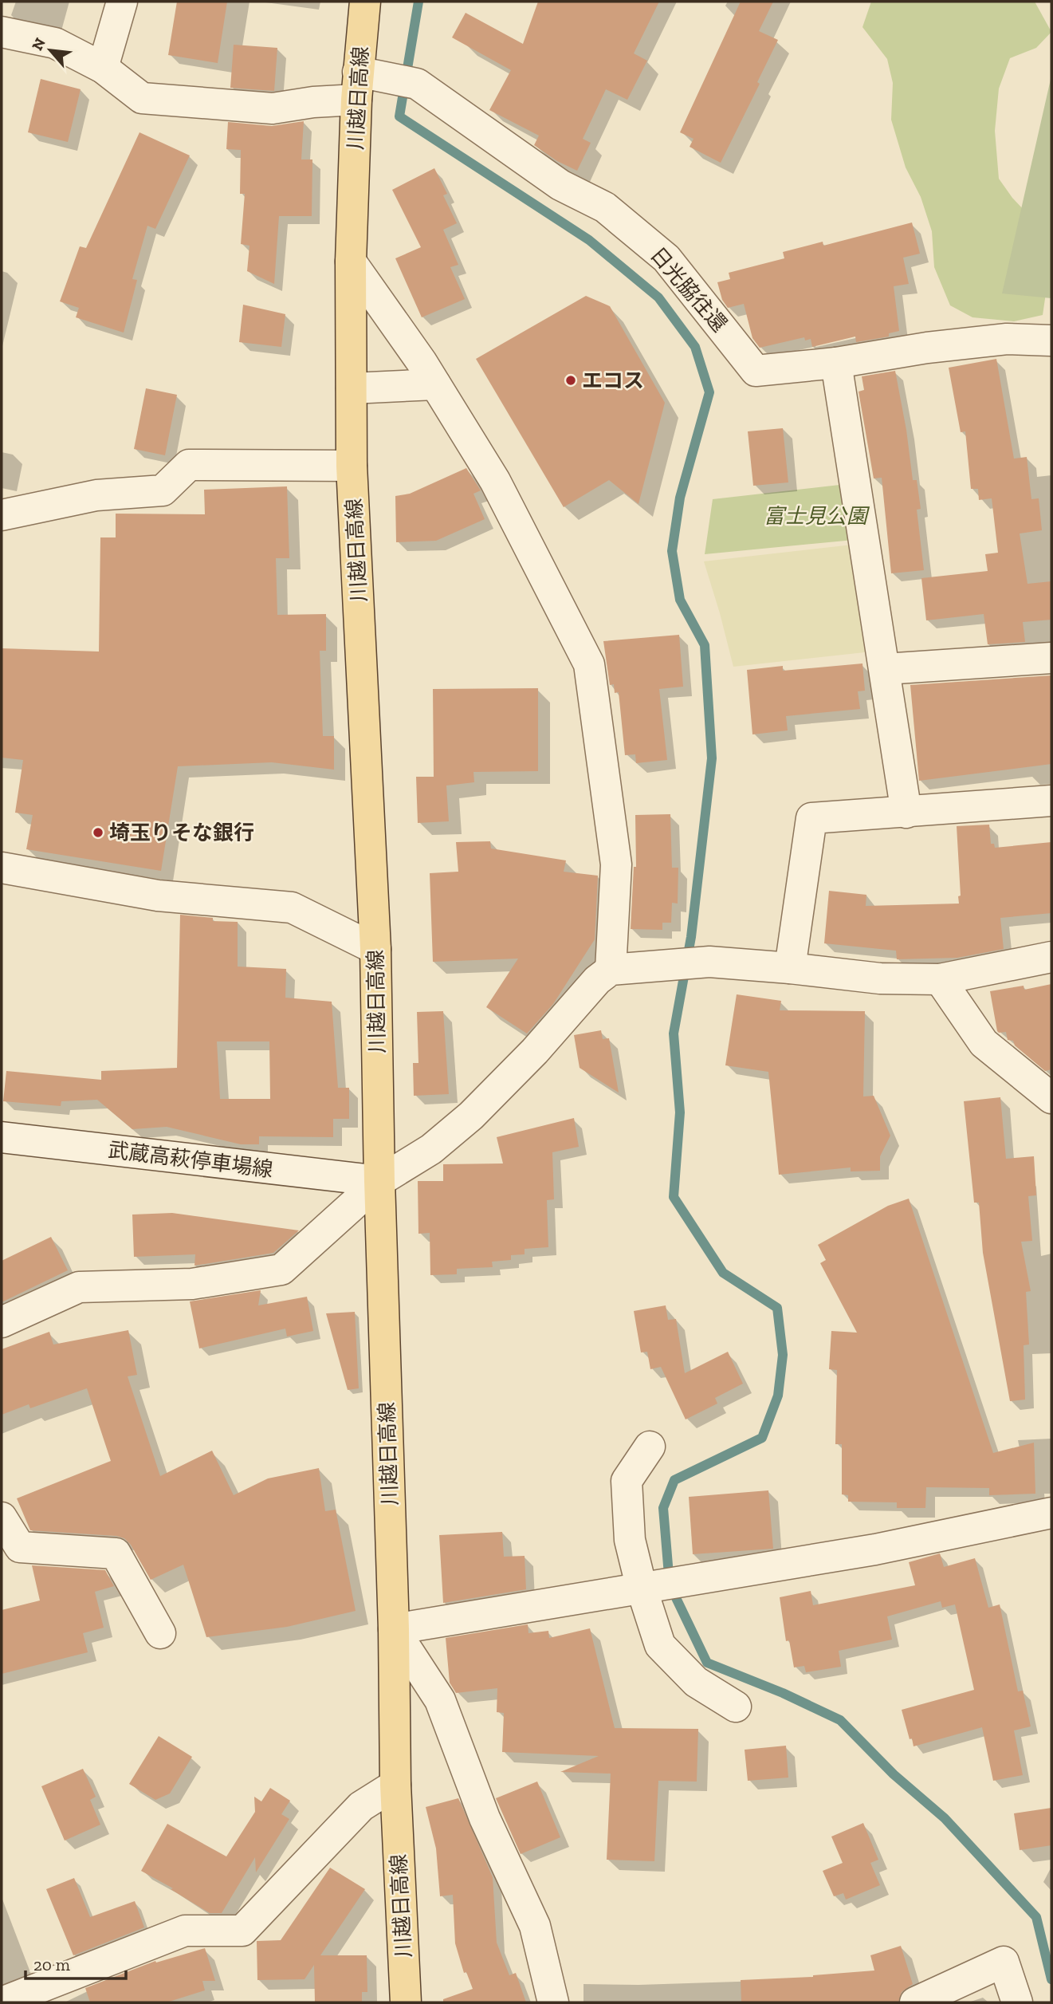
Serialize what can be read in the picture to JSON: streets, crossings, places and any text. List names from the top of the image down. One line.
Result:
{"streets":{"main road":["川越日高線"],"street":["日光脇往還","武蔵高萩停車場線"]},"crossings":[["川越日高線","日光脇往還"],["川越日高線","武蔵高萩停車場線"]],"parks":["富士見公園"],"places":["エコス","埼玉りそな銀行"],"scale_bar":"20 m","north":"top left"}
